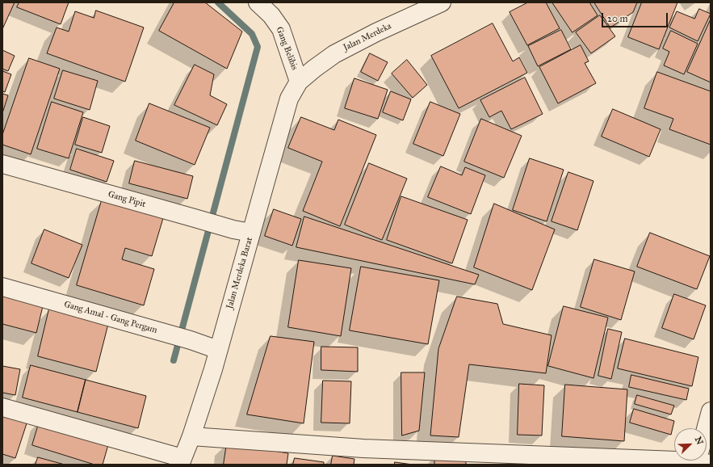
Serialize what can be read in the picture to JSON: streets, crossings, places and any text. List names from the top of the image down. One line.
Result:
{"streets":{"street":["Jalan Merdeka","Gang Belibis","Gang Pipit","Jalan Merdeka Barat","Gang Amal - Gang Pergam"]},"crossings":[["Jalan Merdeka","Gang Belibis"],["Jalan Merdeka","Jalan Merdeka Barat"],["Gang Belibis","Jalan Merdeka Barat"],["Gang Pipit","Jalan Merdeka Barat"],["Jalan Merdeka Barat","Gang Amal - Gang Pergam"]],"scale_bar":"20 m","north":"top right"}
